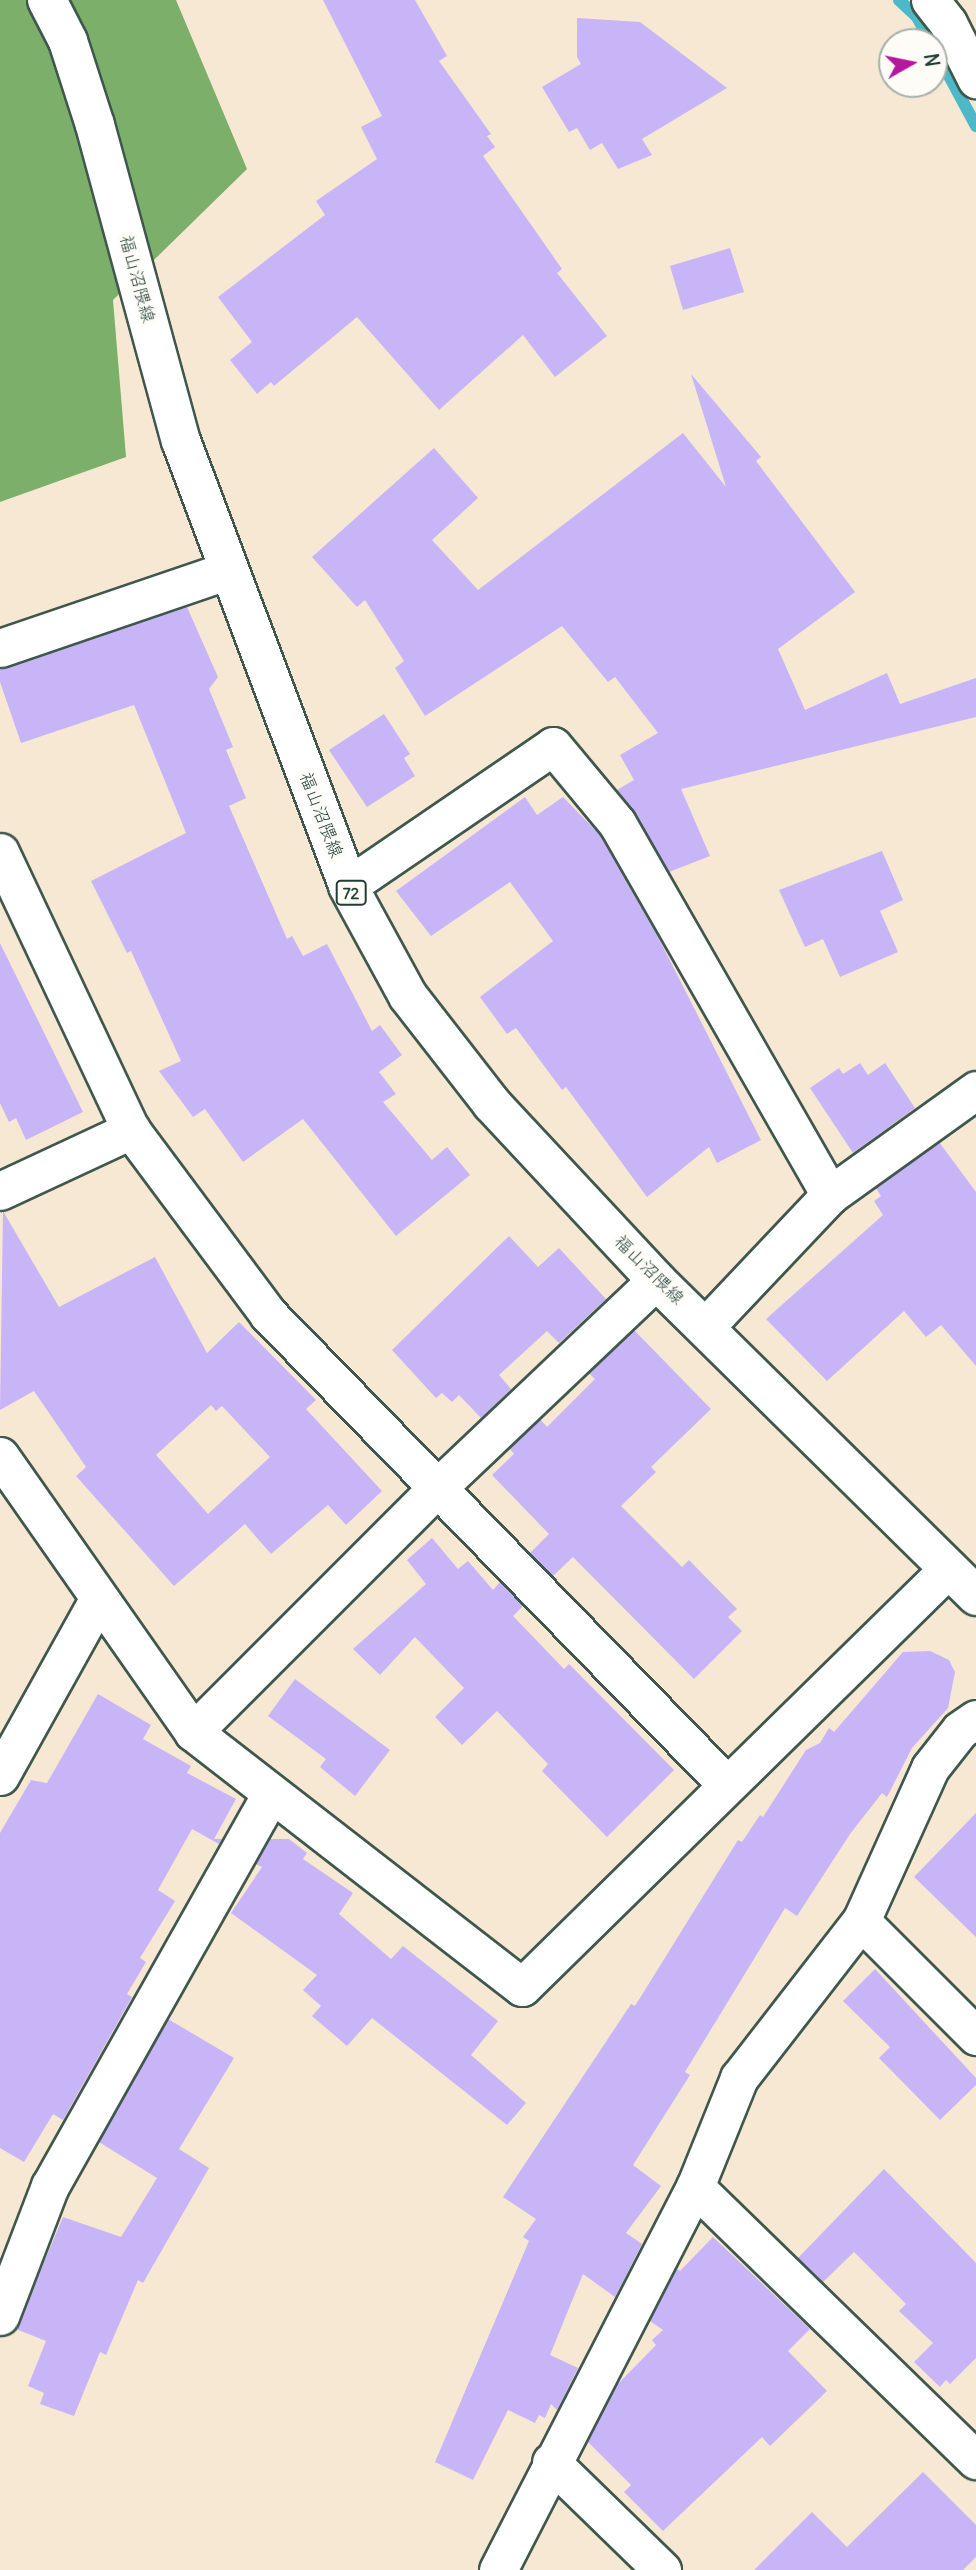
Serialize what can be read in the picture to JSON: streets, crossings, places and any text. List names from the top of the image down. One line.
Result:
{"streets":{"main road":["福山沼隈線","72"]},"north":"right"}
